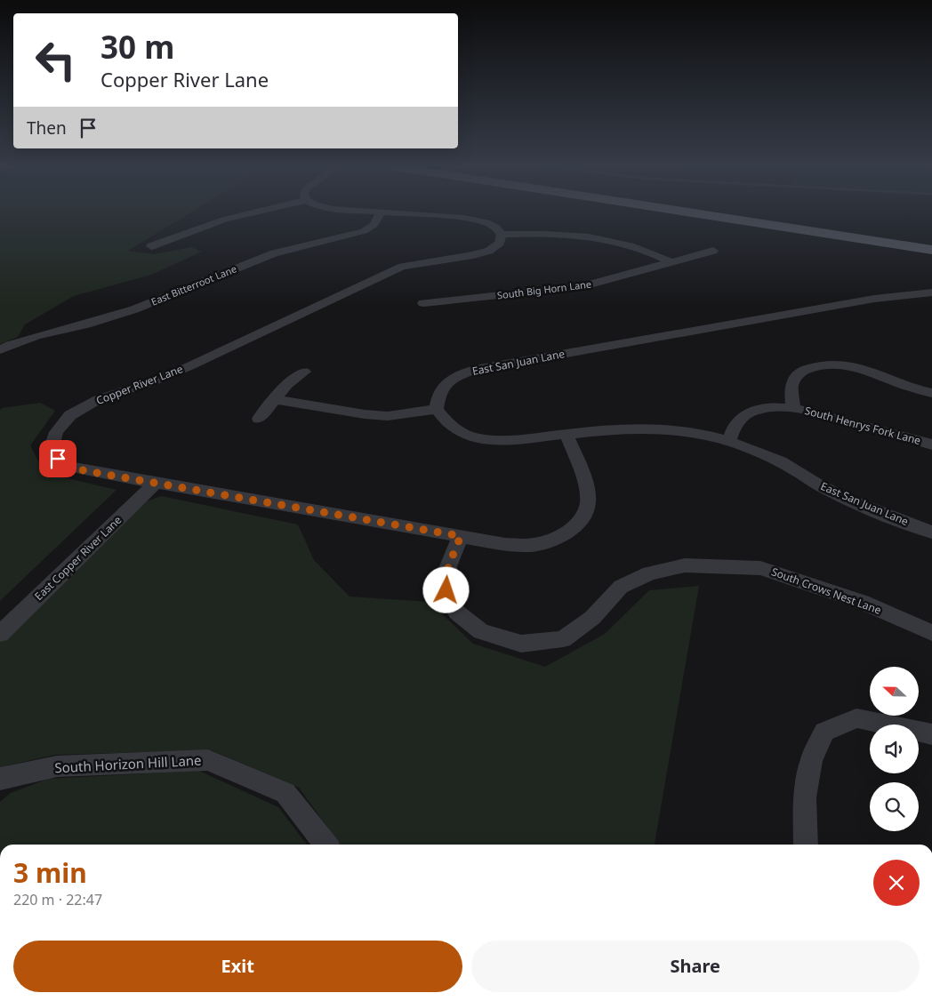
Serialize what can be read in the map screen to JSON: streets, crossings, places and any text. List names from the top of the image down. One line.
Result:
{"streets":{"street":["East Bitterroot Lane","South Big Horn Lane","East San Juan Lane","Copper River Lane","South Henrys Fork Lane","East Copper River Lane","South Crows Nest Lane","South Horizon Hill Lane"]},"crossings":[["East San Juan Lane","Copper River Lane"],["East San Juan Lane","South Henrys Fork Lane"],["Copper River Lane","East Copper River Lane"],["Copper River Lane","South Crows Nest Lane"]],"north":"left","page":{"turn":["30 m","Copper River Lane"],"then":"Then","heading":["3 min","220 m · 22:47"],"buttons":["Exit","Share"]}}
